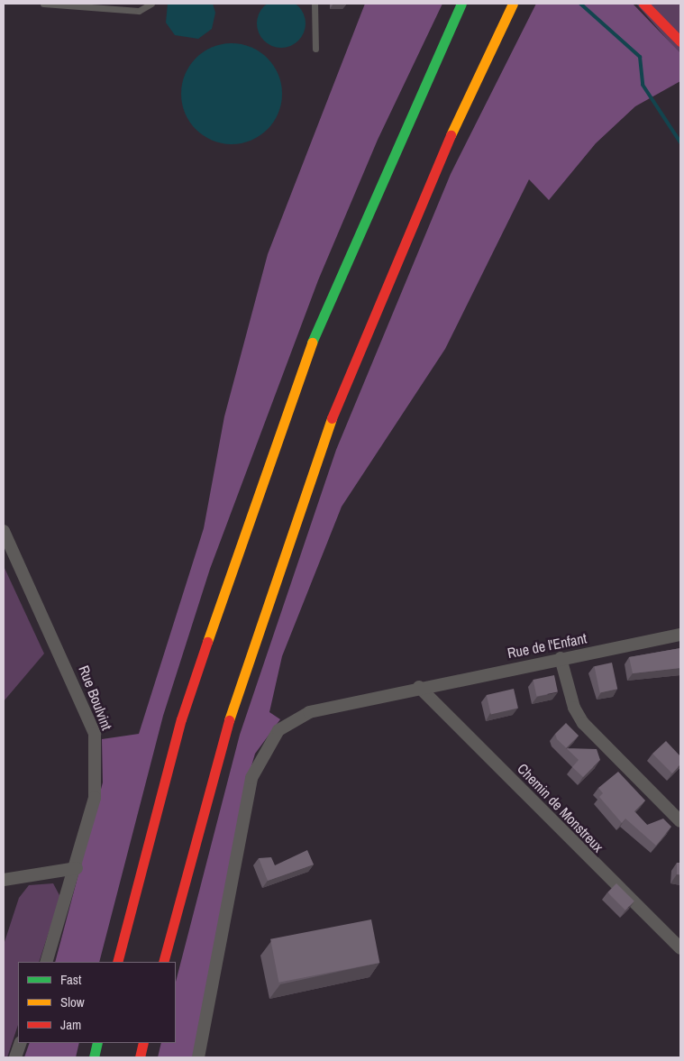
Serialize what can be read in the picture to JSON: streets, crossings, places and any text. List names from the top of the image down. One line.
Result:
{"streets":{"street":["Rue de l'Enfant","Rue Boulvint","Chemin de Monstreux"]},"crossings":[["Rue de l'Enfant","Chemin de Monstreux"]],"legend":["Fast","Slow","Jam"]}
